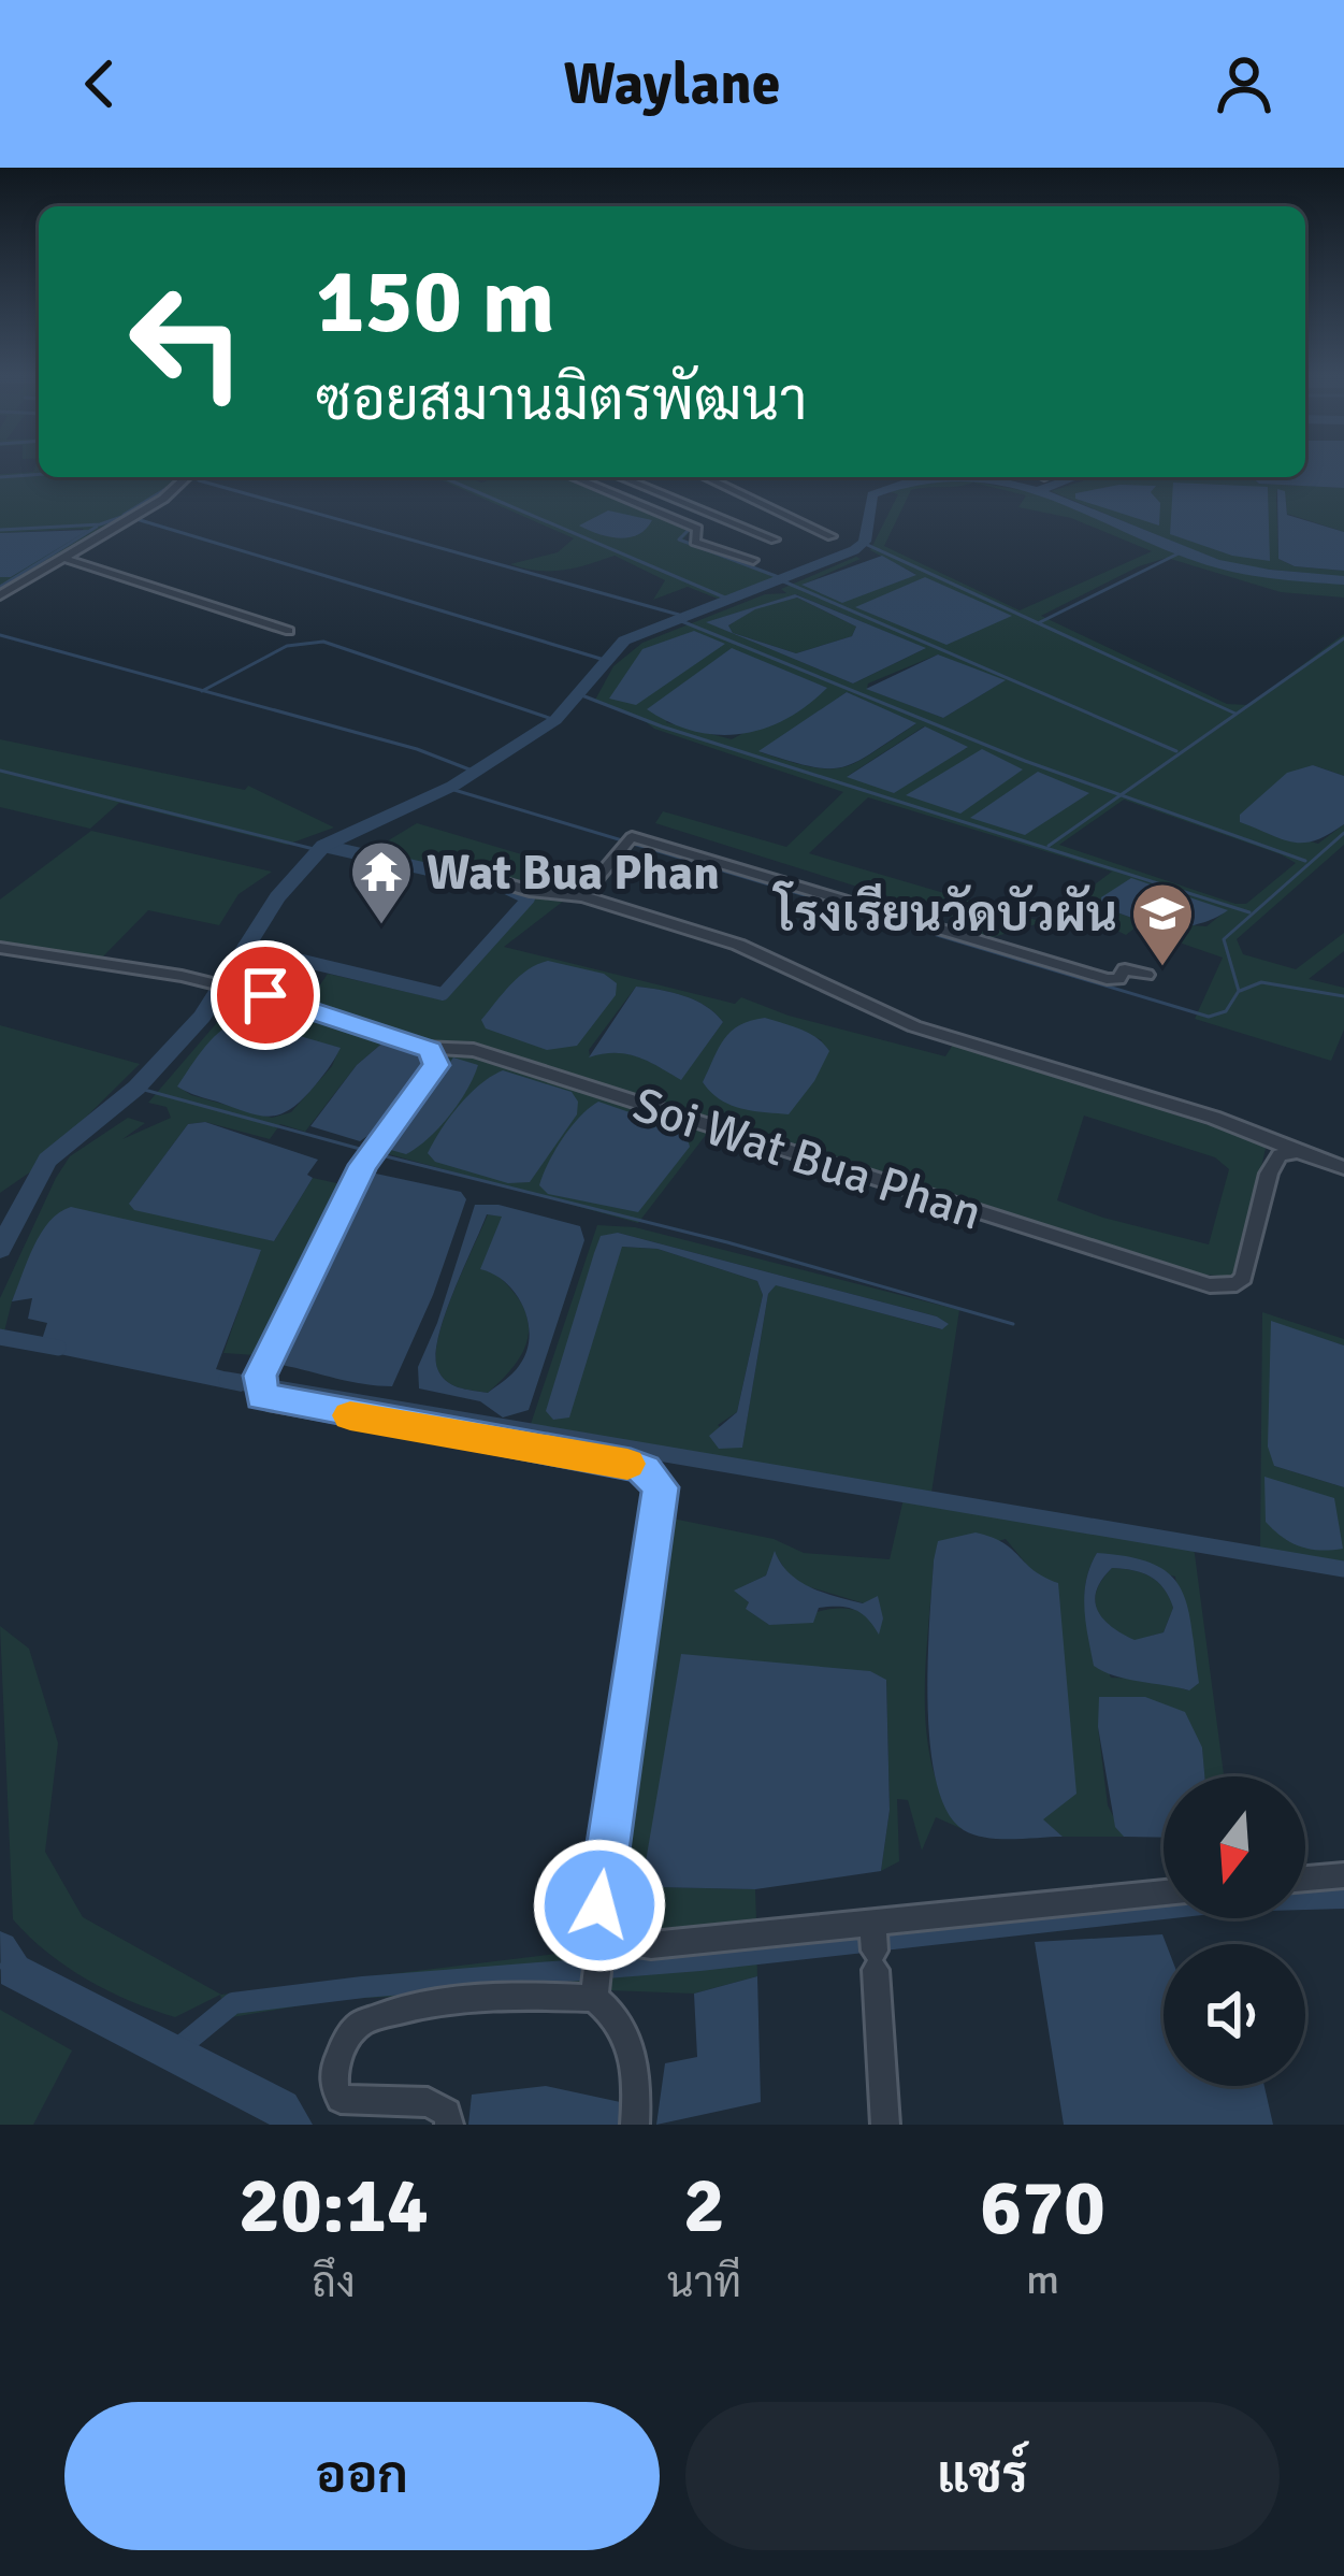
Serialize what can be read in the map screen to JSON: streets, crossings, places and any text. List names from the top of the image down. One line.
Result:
{"streets":{"street":["Soi Wat Bua Phan"]},"places":{"temple":["Wat Bua Phan"],"school or university":["โรงเรียนวัดบัวผัน"]},"north":"bottom","page":{"header":"Waylane","turn":["150 m","ซอยสมานมิตรพัฒนา"],"eta":["20:14","ถึง","2","นาที","670","m"],"buttons":["ออก","แชร์"]}}
